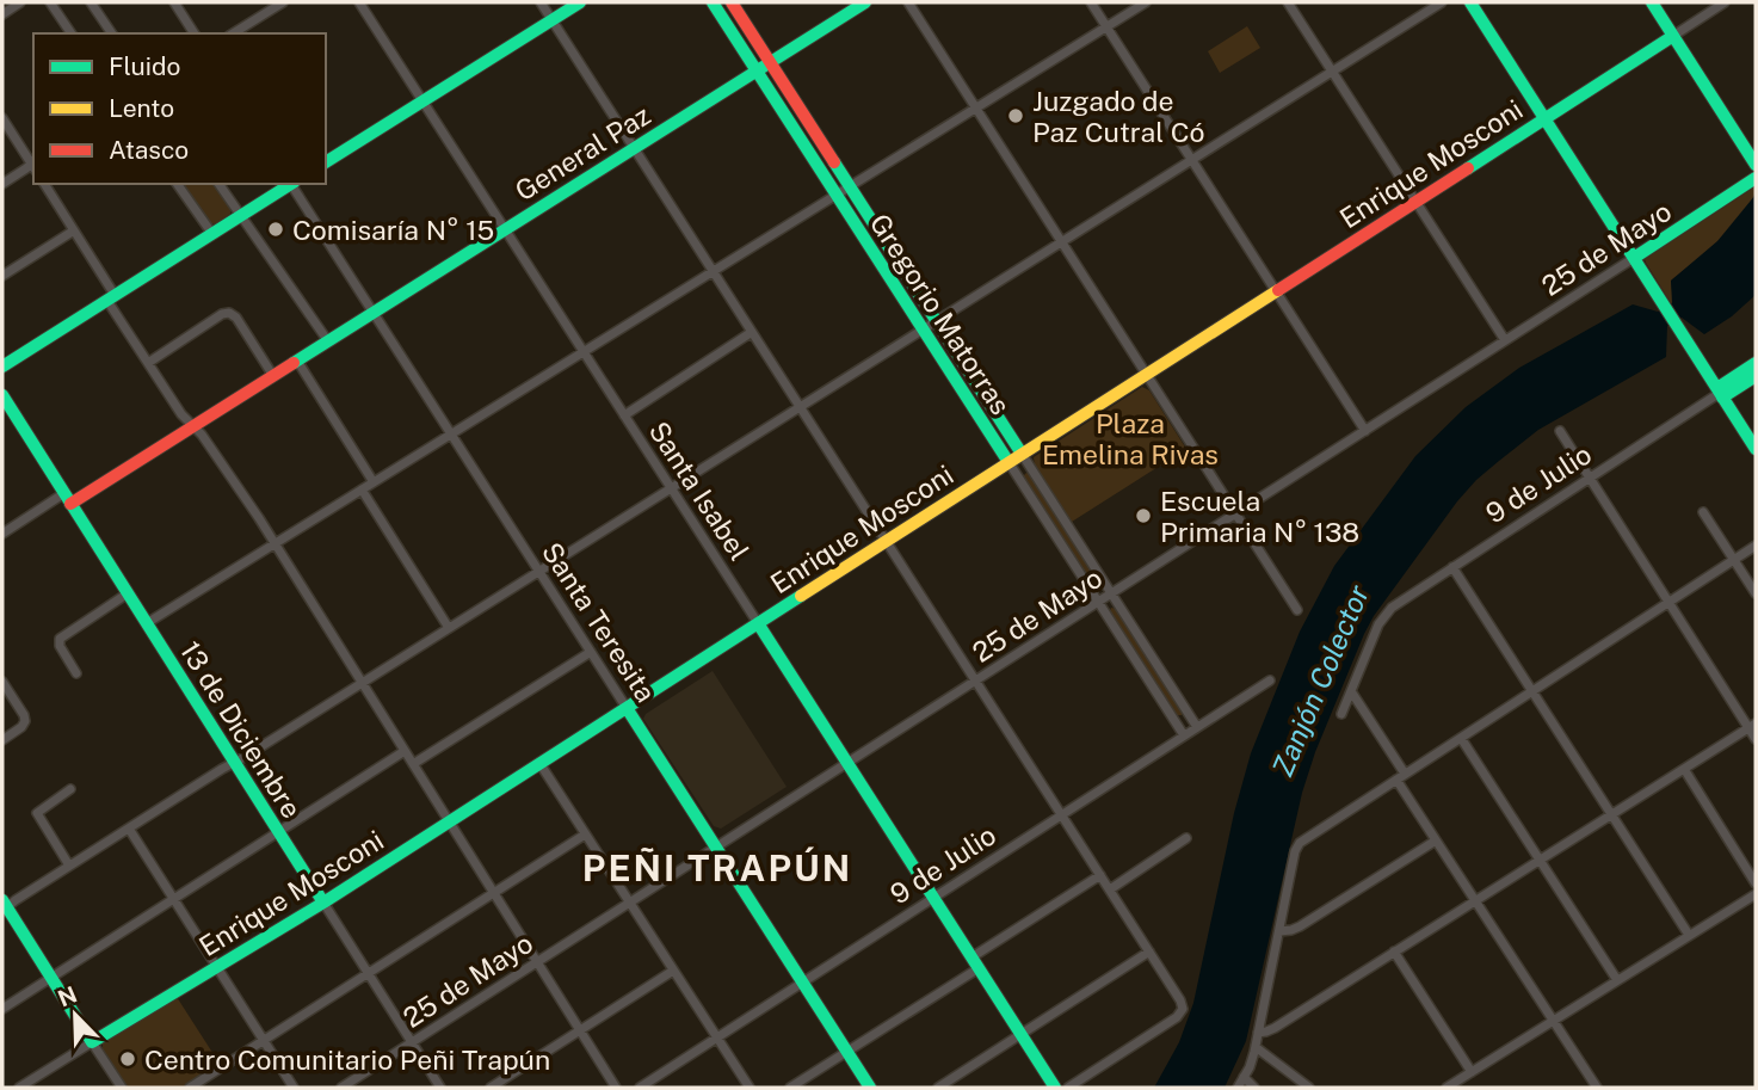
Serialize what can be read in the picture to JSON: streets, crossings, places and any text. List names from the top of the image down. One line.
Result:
{"streets":{"main road":["General Paz","Enrique Mosconi","25 de Mayo","Gregorio Matorras","9 de Julio","Santa Isabel","Santa Teresita","13 de Diciembre"]},"crossings":[["General Paz","Gregorio Matorras"],["General Paz","Santa Isabel"],["General Paz","Santa Teresita"],["General Paz","13 de Diciembre"],["Enrique Mosconi","Gregorio Matorras"],["Enrique Mosconi","Santa Isabel"],["Enrique Mosconi","Santa Teresita"],["Enrique Mosconi","13 de Diciembre"],["25 de Mayo","Gregorio Matorras"],["25 de Mayo","Santa Isabel"],["25 de Mayo","Santa Teresita"],["25 de Mayo","13 de Diciembre"],["Gregorio Matorras","9 de Julio"],["9 de Julio","Santa Isabel"],["9 de Julio","Santa Teresita"]],"districts":["PEÑI TRAPÚN"],"water":["Zanjón Colector"],"parks":["Plaza Emelina Rivas"],"places":["Juzgado de Paz Cutral Có","Comisaría N° 15","Escuela Primaria N° 138","Centro Comunitario Peñi Trapún"],"legend":["Fluido","Lento","Atasco"],"north":"top left"}
